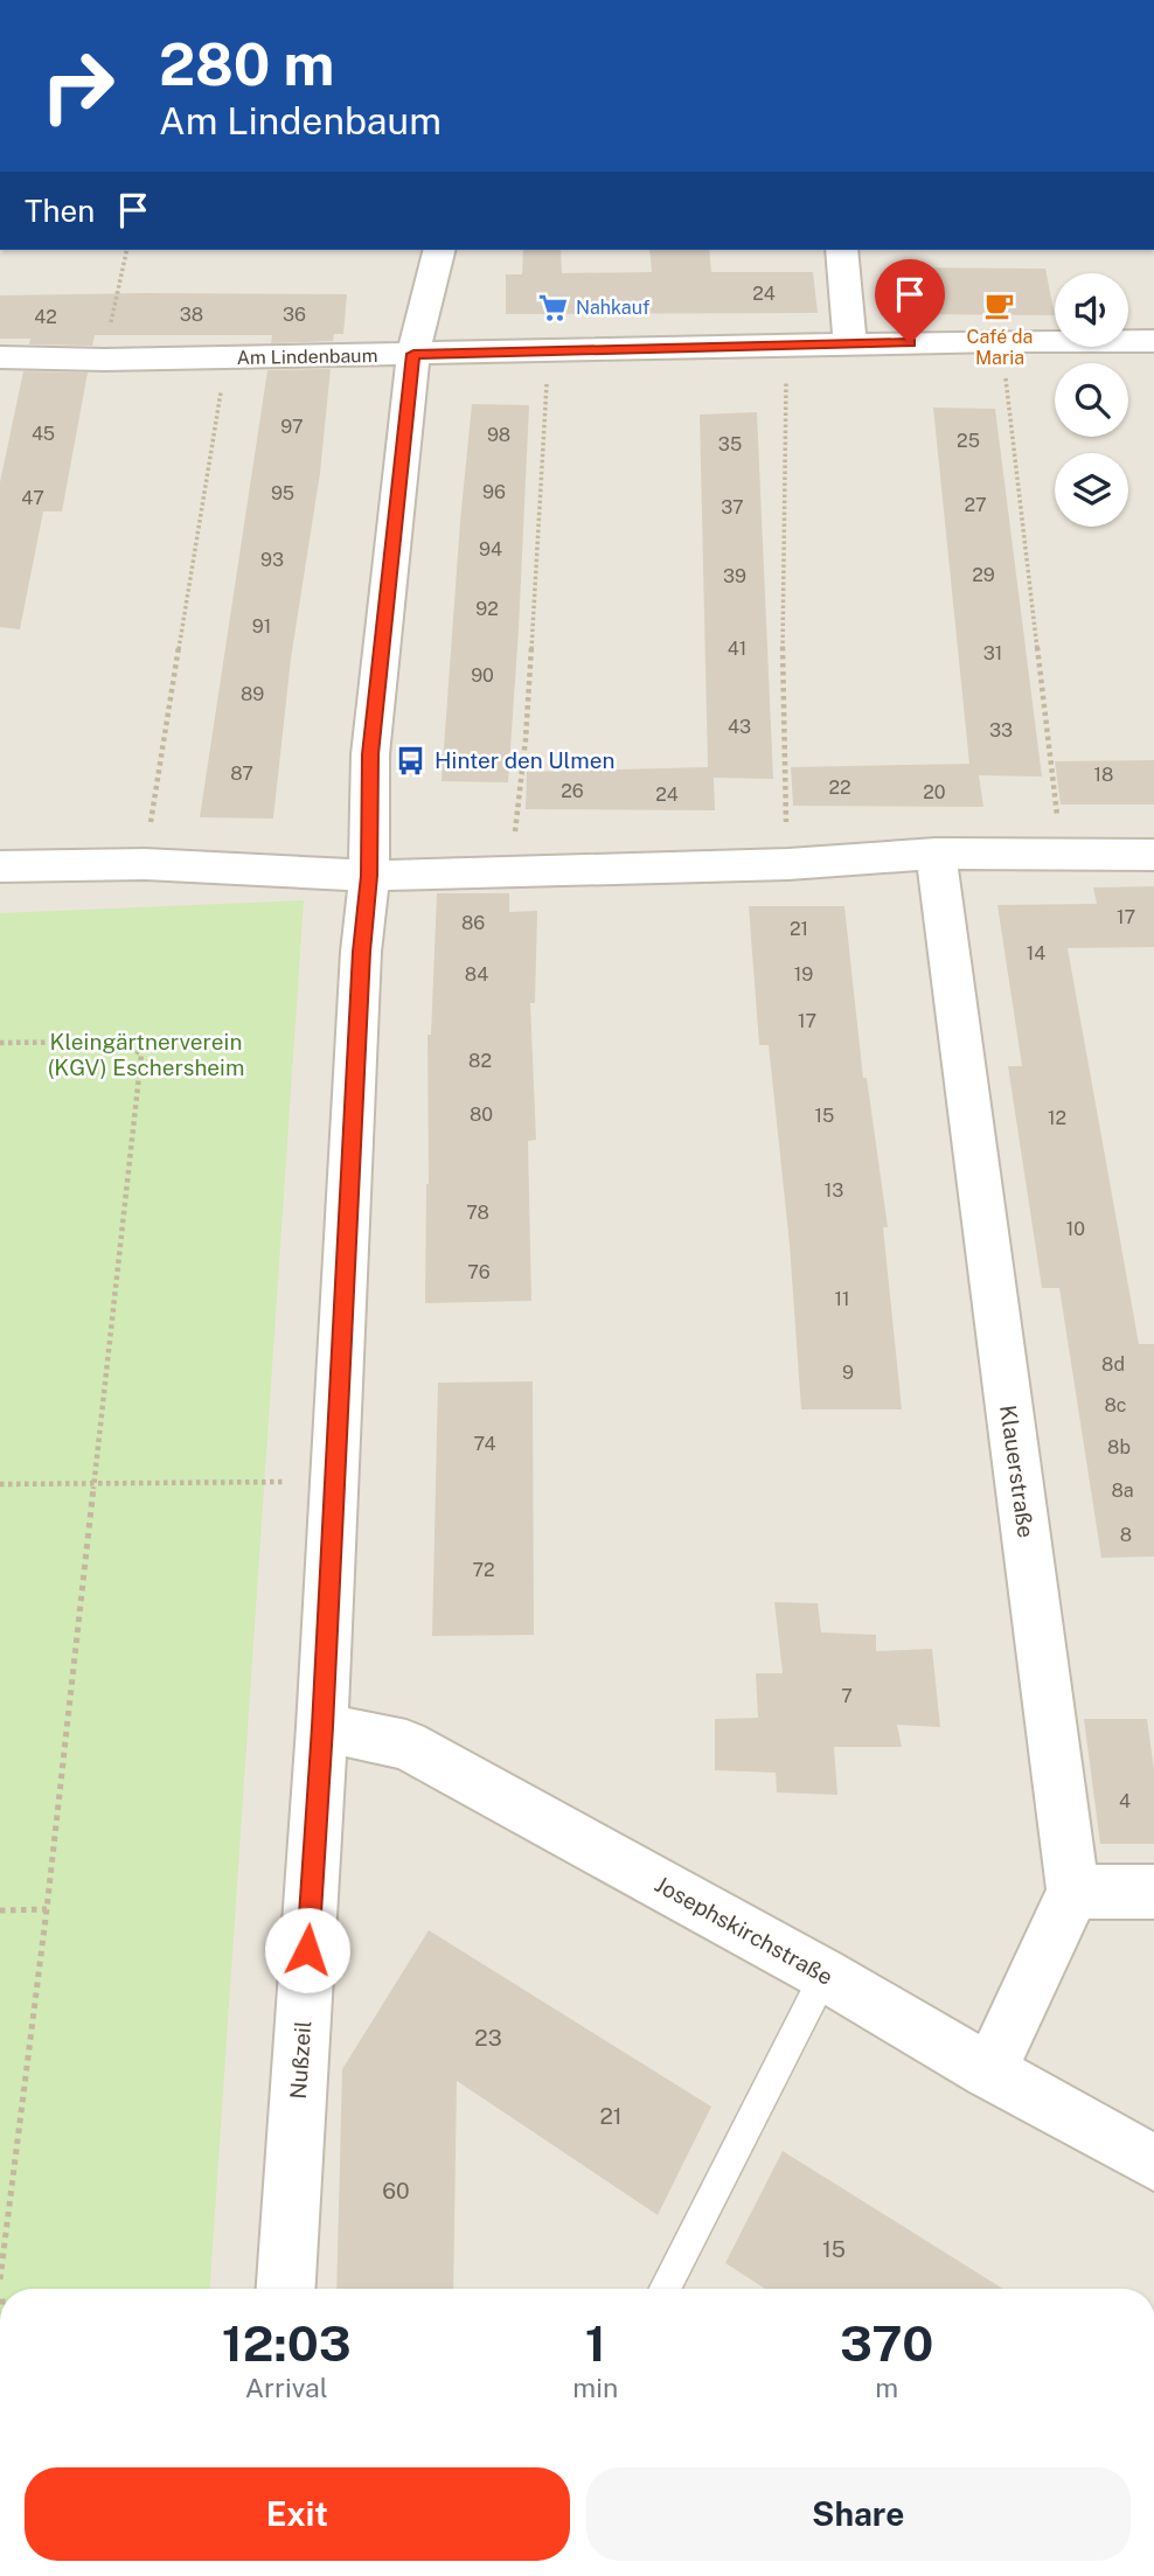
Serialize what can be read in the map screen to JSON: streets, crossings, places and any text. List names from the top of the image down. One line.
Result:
{"streets":{"street":["Am Lindenbaum","Klauerstraße","Josephskirchstraße","Nußzeil"]},"crossings":[["Am Lindenbaum","Nußzeil"],["Josephskirchstraße","Nußzeil"]],"parks":["Kleingärtnerverein (KGV) Eschersheim"],"places":{"cafe":["Café da Maria"],"supermarket":["Nahkauf"],"bus stop":["Hinter den Ulmen"]},"house_numbers":["24","38","36","42","97","45","98","25","35","96","95","47","27","37","94","93","29","39","92","91","41","31","90","89","43","33","87","18","22","26","20","24","17","86","21","14","84","19","17","82","80","15","12","13","78","10","76","11","8d","9","8c","74","8b","8a","8","72","7","4","23","21","60","15"],"page":{"turn":["280 m","Am Lindenbaum"],"then":"Then","eta":["12:03","Arrival","1","min","370","m"],"buttons":["Exit","Share"]}}
